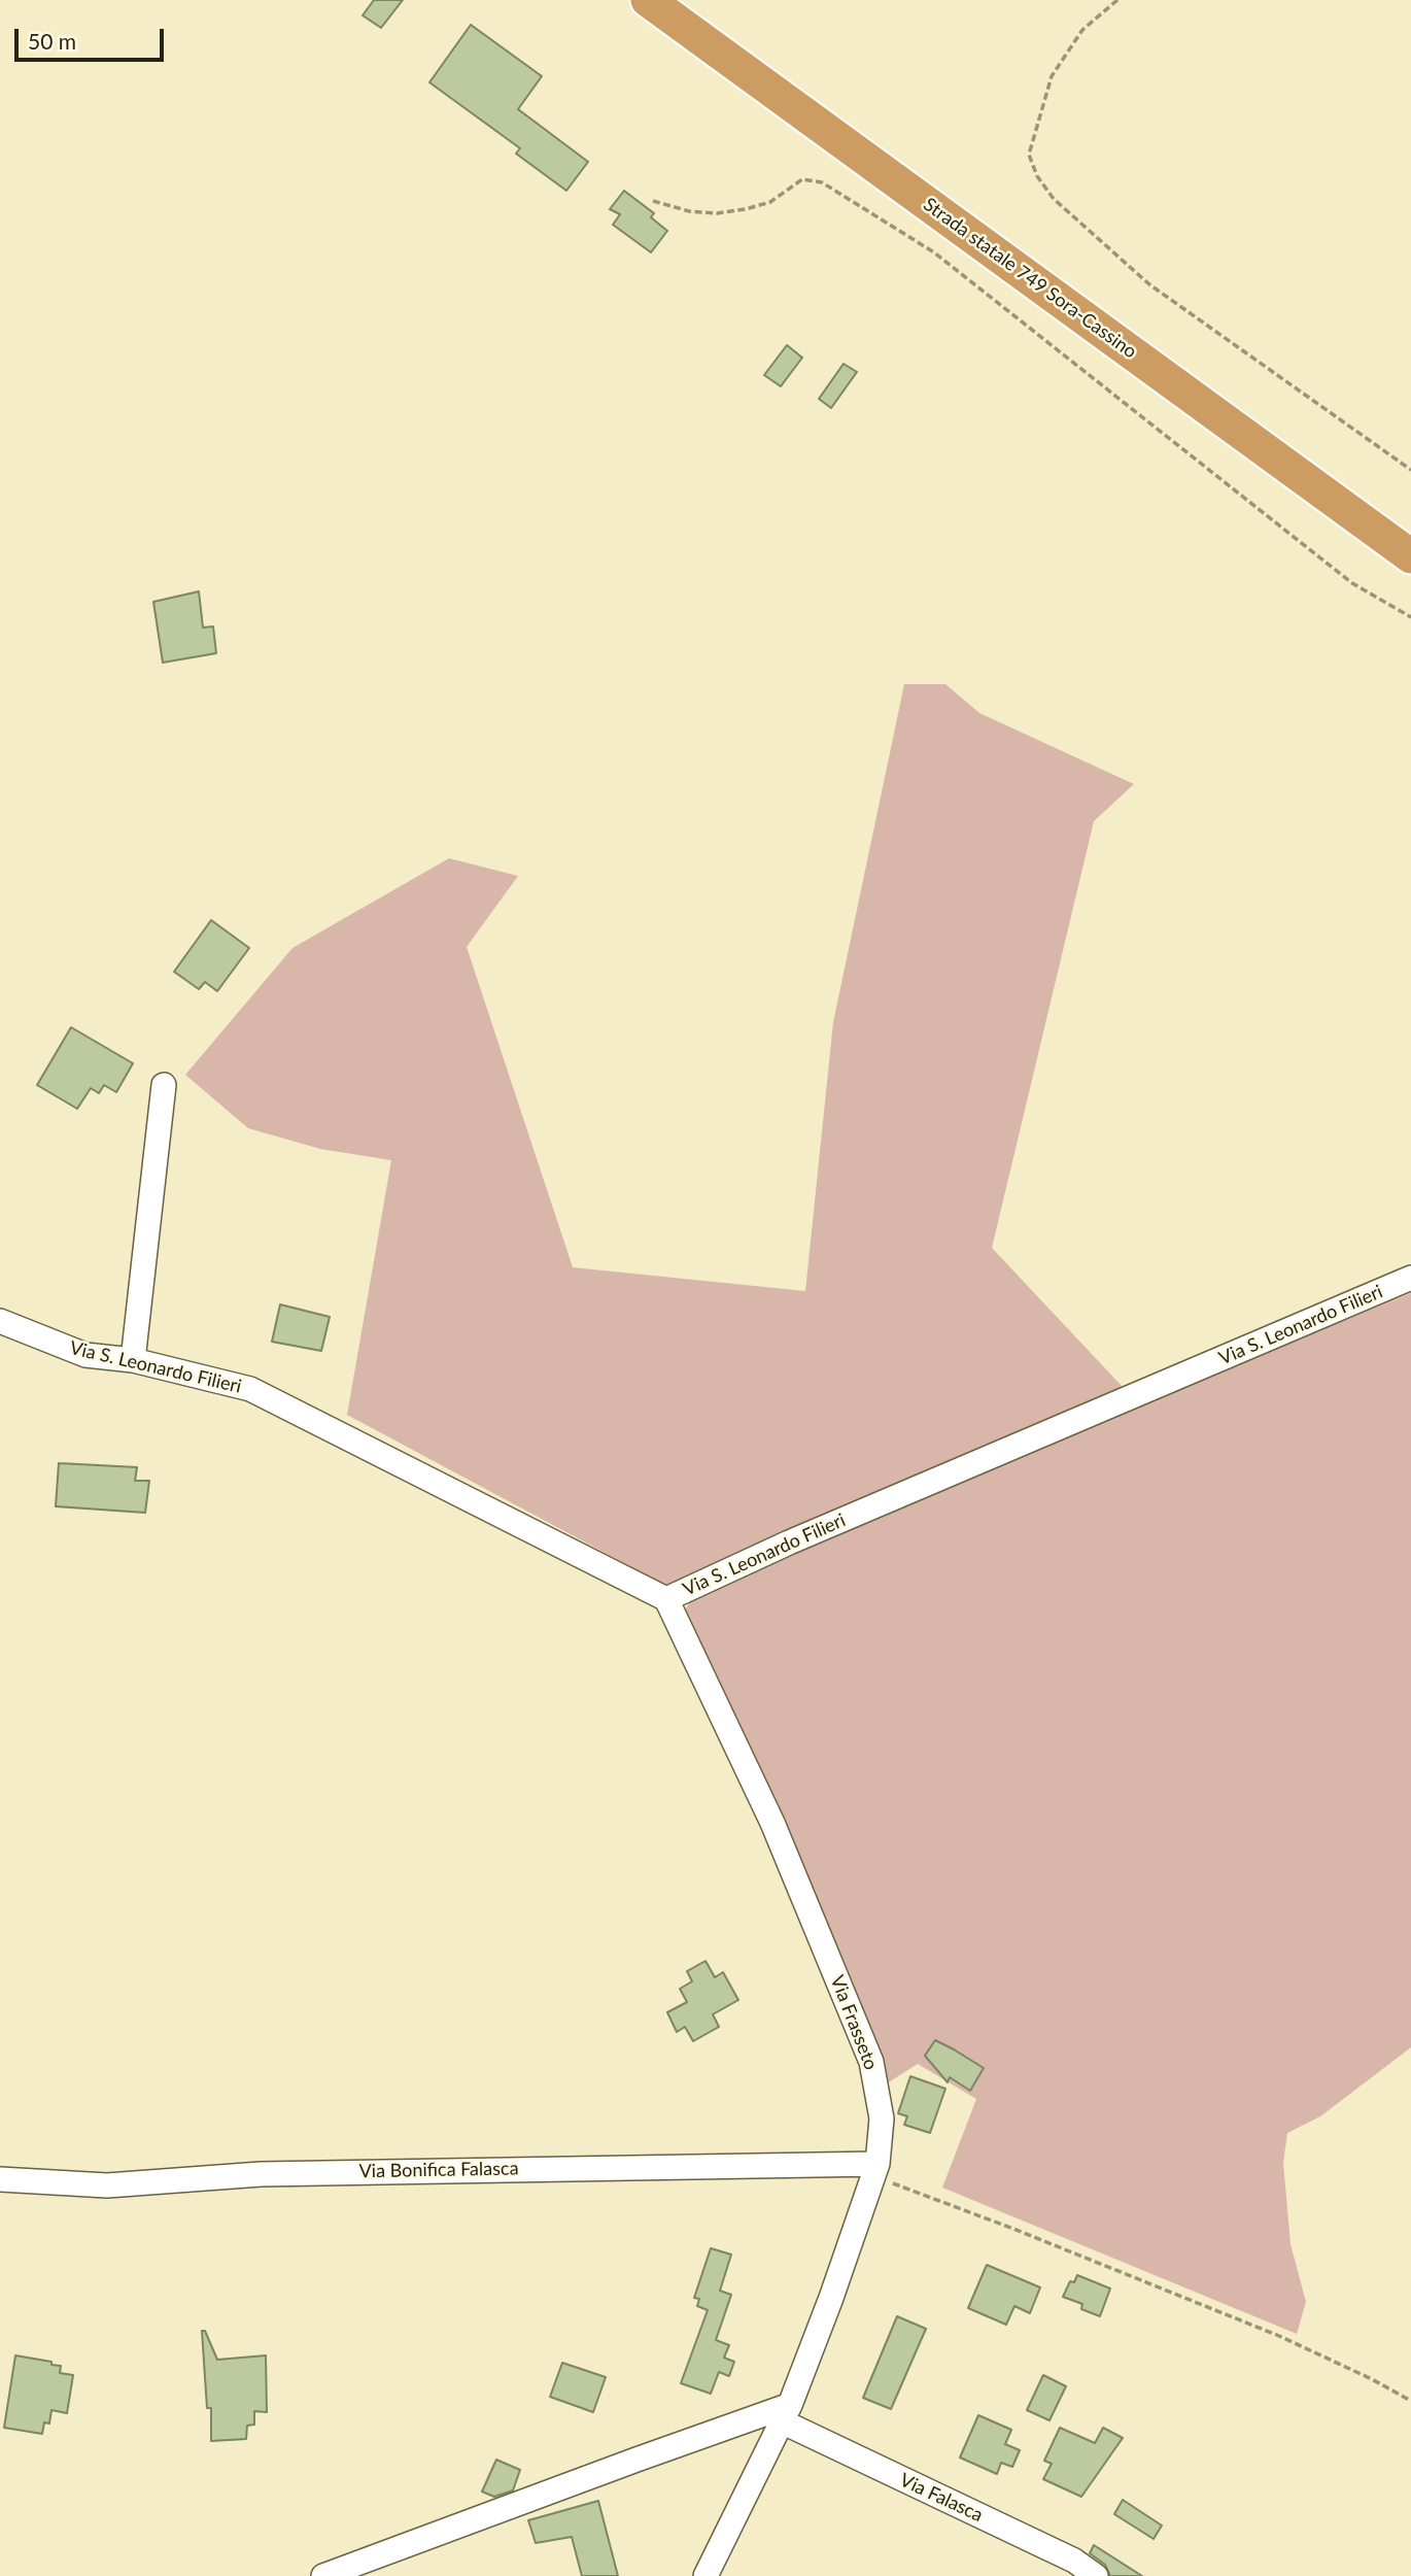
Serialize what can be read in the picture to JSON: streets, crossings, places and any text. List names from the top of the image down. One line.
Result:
{"streets":{"highway":["Strada statale 749 Sora-Cassino"],"street":["Via S. Leonardo Filieri","Via Frasseto","Via Bonifica Falasca","Via Falasca"]},"crossings":[["Via S. Leonardo Filieri","Via Frasseto"],["Via Frasseto","Via Bonifica Falasca"],["Via Frasseto","Via Falasca"]],"scale_bar":"50 m"}
